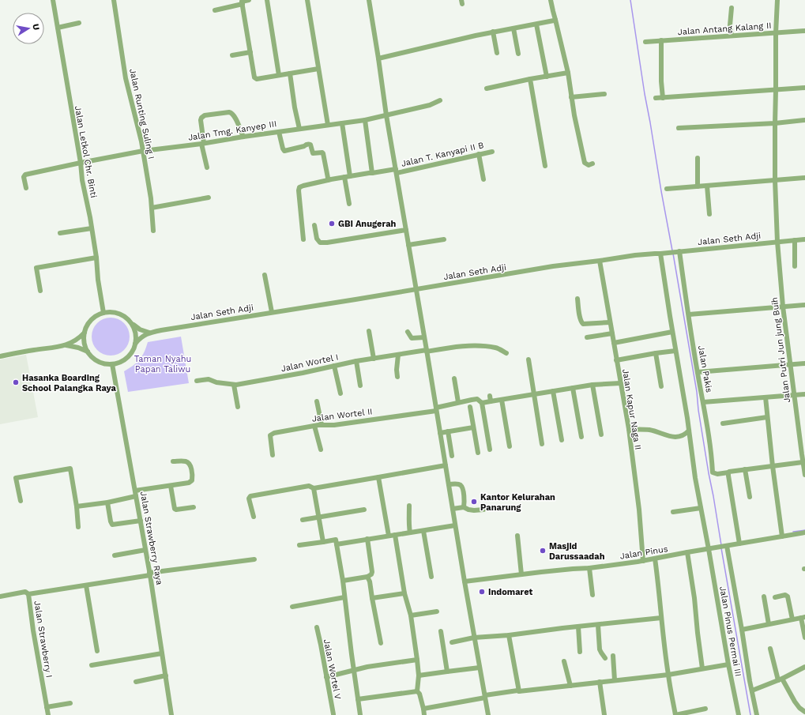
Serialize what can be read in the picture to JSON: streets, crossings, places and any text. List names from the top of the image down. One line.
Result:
{"streets":{"street":["Jalan Antang Kalang II","Jalan Runting Suling I","Jalan Tmg. Kanyep III","Jalan Letkol Chr. Binti","Jalan T. Kanyapi II B","Jalan Seth Adji","Jalan Putri Jun jung Buih","Jalan Wortel I","Jalan Pakis","Jalan Kapur Naga II","Jalan Wortel II","Jalan Strawberry Raya","Jalan Pinus","Jalan Pinus Permai III","Jalan Strawberry I","Jalan Wortel V"]},"crossings":[["Jalan Antang Kalang II","Jalan Putri Jun jung Buih"],["Jalan Runting Suling I","Jalan Tmg. Kanyep III"],["Jalan Tmg. Kanyep III","Jalan Letkol Chr. Binti"],["Jalan Letkol Chr. Binti","Jalan Strawberry Raya"],["Jalan Seth Adji","Jalan Putri Jun jung Buih"],["Jalan Seth Adji","Jalan Pakis"],["Jalan Seth Adji","Jalan Kapur Naga II"],["Jalan Seth Adji","Jalan Pinus Permai III"],["Jalan Kapur Naga II","Jalan Wortel II"],["Jalan Kapur Naga II","Jalan Pinus"],["Jalan Strawberry Raya","Jalan Strawberry I"],["Jalan Pinus","Jalan Pinus Permai III"]],"parks":["Taman Nyahu Papan Taliwu"],"places":["GBI Anugerah","Hasanka Boarding School Palangka Raya","Kantor Kelurahan Panarung","Masjid Darussaadah","Indomaret"],"north":"right"}
